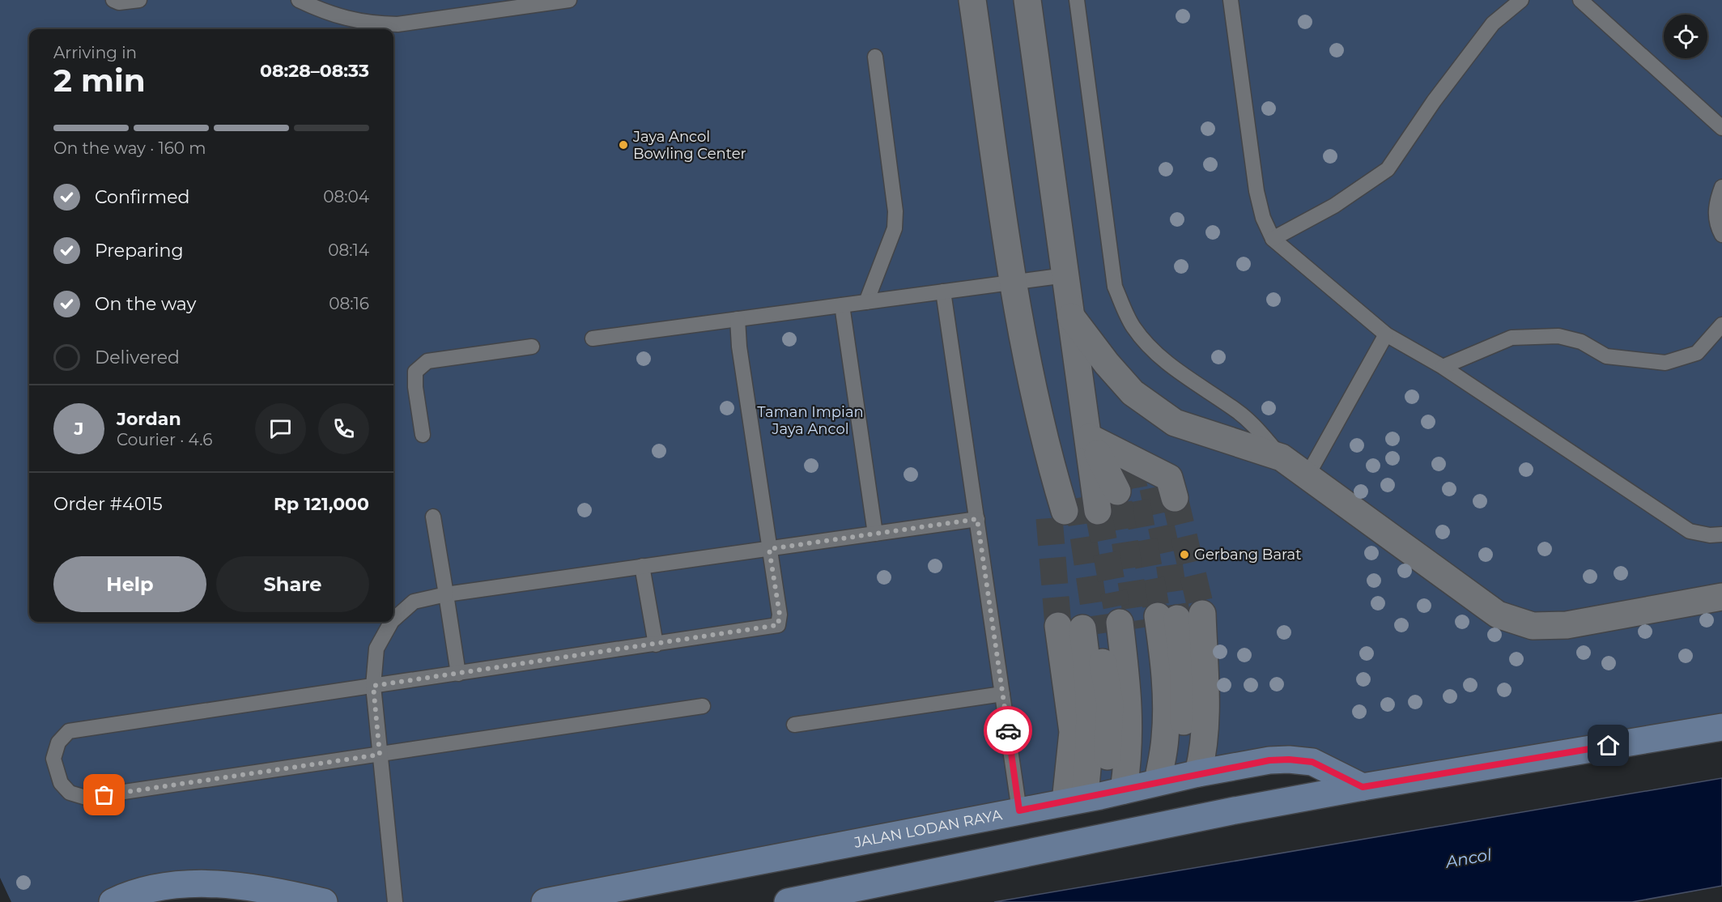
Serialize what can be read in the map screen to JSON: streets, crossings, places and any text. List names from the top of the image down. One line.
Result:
{"streets":{"main road":["JALAN LODAN RAYA"]},"water":["Ancol"],"parks":["Taman Impian Jaya Ancol"],"places":["Jaya Ancol Bowling Center","Gerbang Barat"],"page":{"heading":["2 min","Arriving in","08:28–08:33"],"panel":["Jordan","Courier · 4.6","Order #4015","Rp 121,000"],"bar":"On the way · 160 m","list":[["Confirmed","08:04"],["Preparing","08:14"],["On the way","08:16"],"Delivered"],"round":"J","buttons":["Help","Share"]}}
